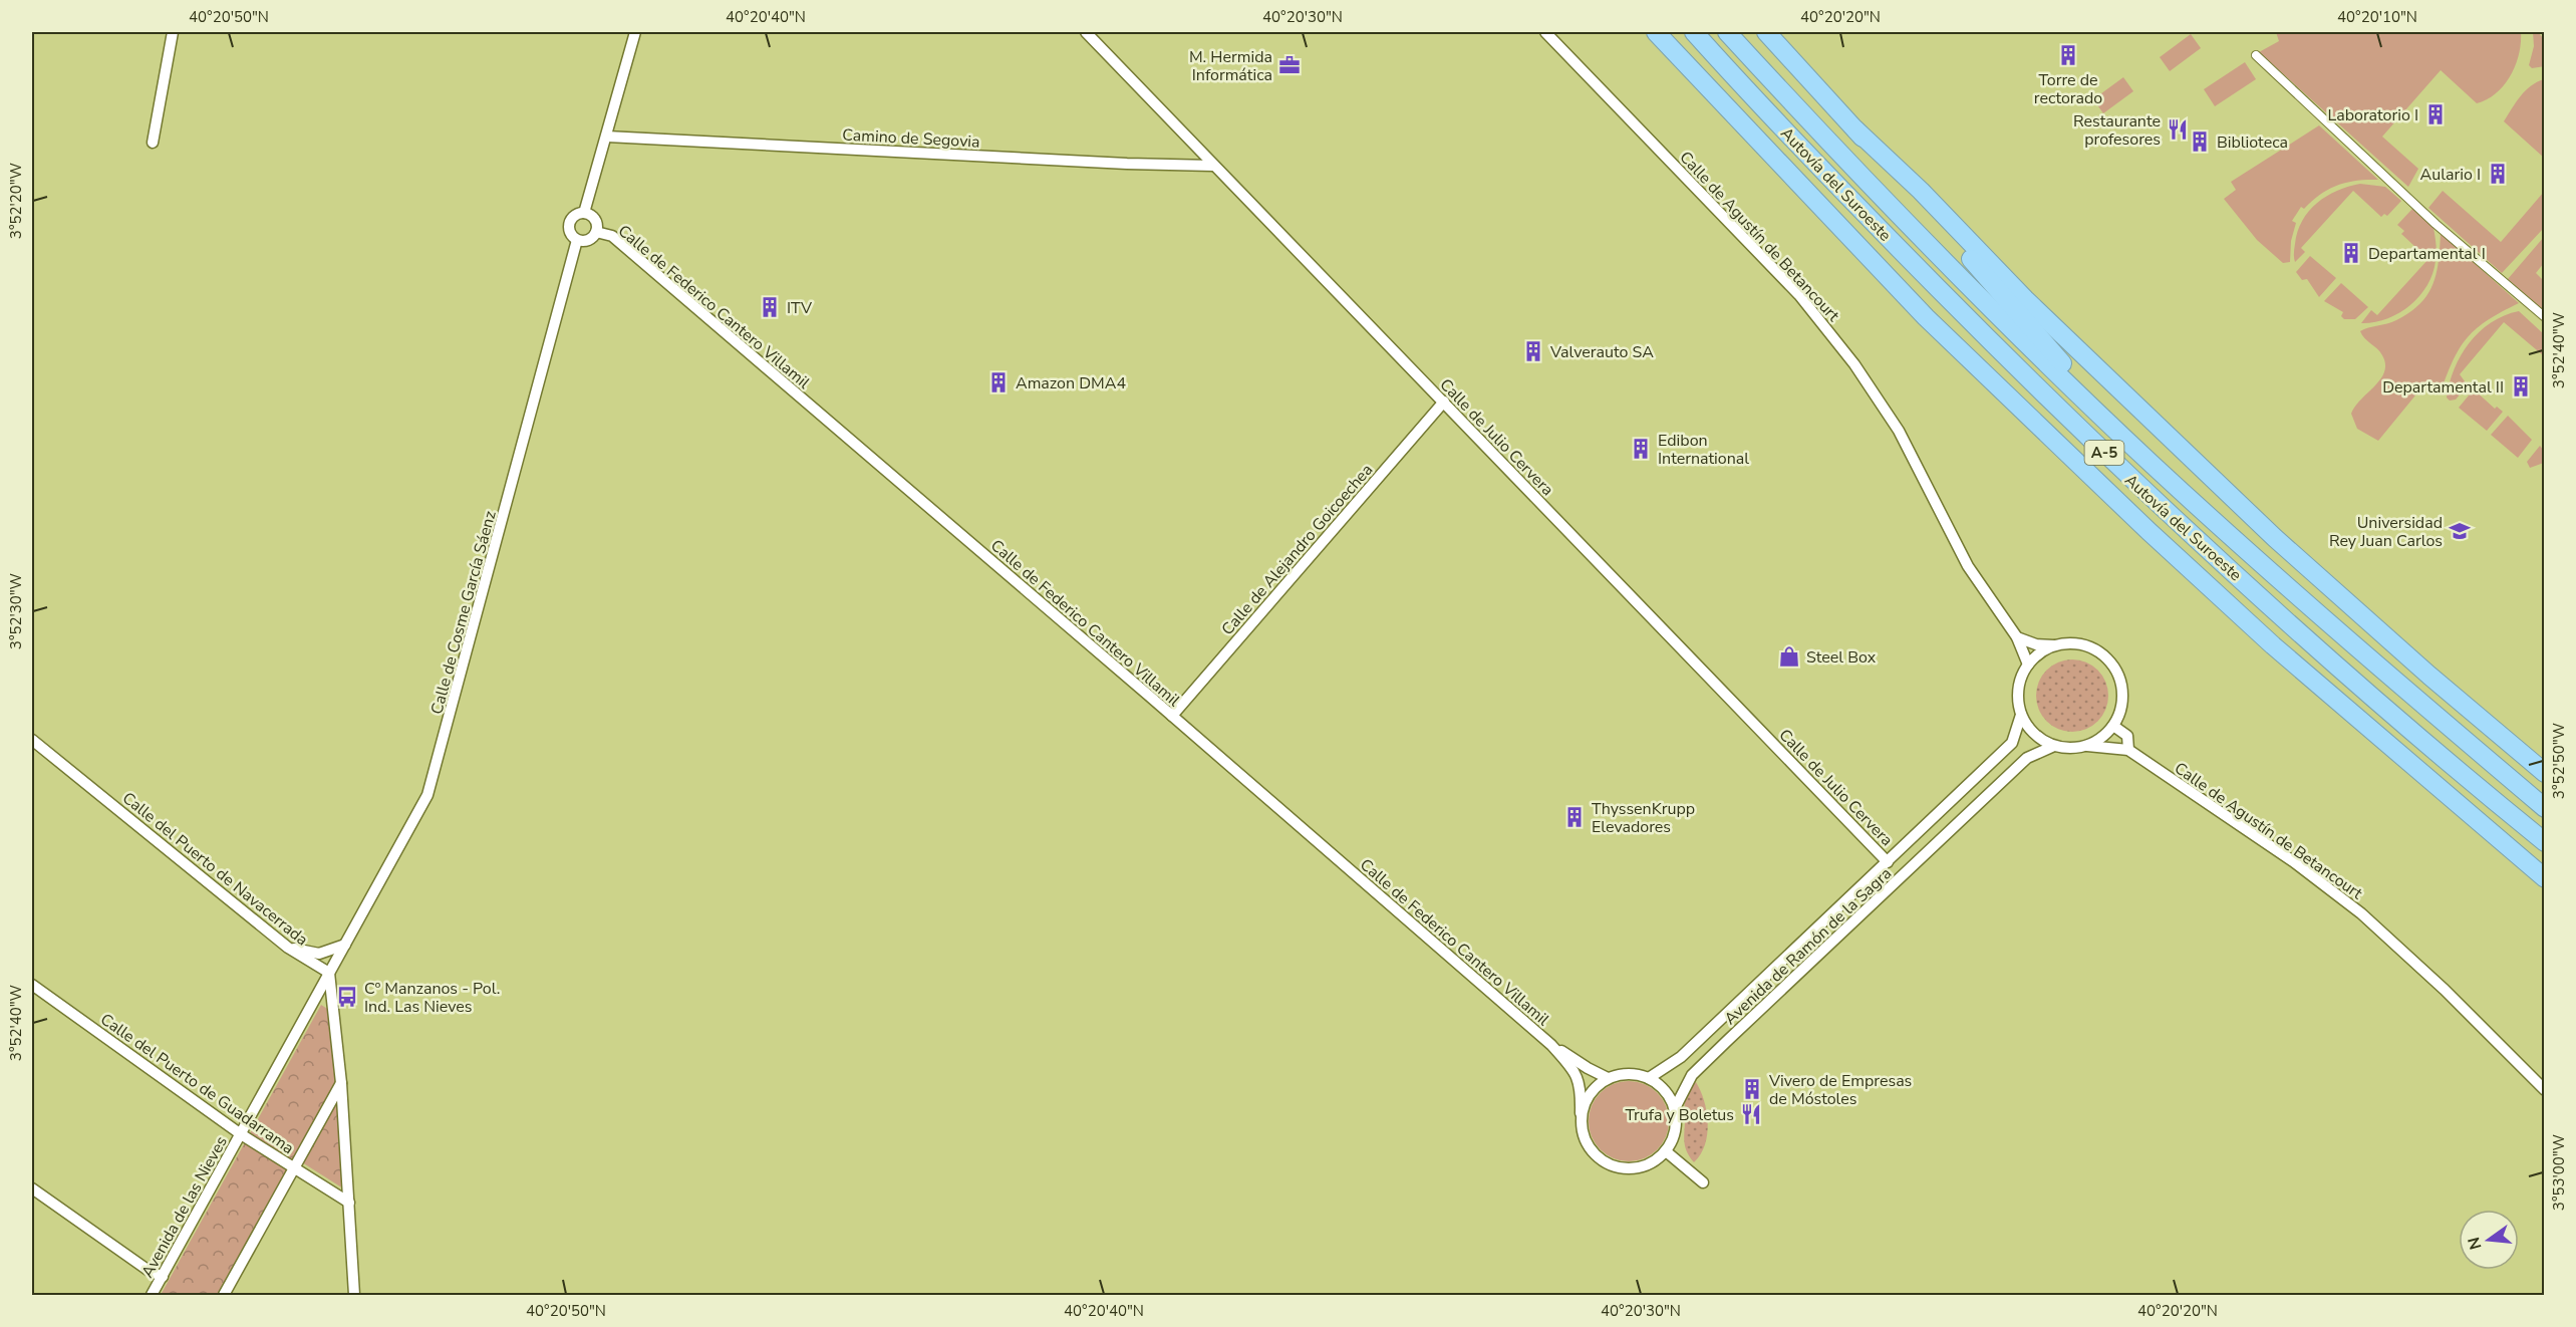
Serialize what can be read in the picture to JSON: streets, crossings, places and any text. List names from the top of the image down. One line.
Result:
{"streets":{"highway":["Autovía del Suroeste","A-5"],"street":["Camino de Segovia","Calle de Agustín de Betancourt","Calle de Federico Cantero Villamil","Calle de Julio Cervera","Calle de Alejandro Goicoechea","Calle de Cosme García Sáenz","Calle del Puerto de Navacerrada","Avenida de Ramón de la Sagra","Calle del Puerto de Guadarrama","Avenida de las Nieves"]},"crossings":[["Camino de Segovia","Calle de Julio Cervera"],["Calle de Agustín de Betancourt","Avenida de Ramón de la Sagra"],["Calle de Federico Cantero Villamil","Calle de Alejandro Goicoechea"],["Calle de Federico Cantero Villamil","Calle de Cosme García Sáenz"],["Calle de Federico Cantero Villamil","Avenida de Ramón de la Sagra"],["Calle de Julio Cervera","Calle de Alejandro Goicoechea"],["Calle de Julio Cervera","Avenida de Ramón de la Sagra"],["Calle de Cosme García Sáenz","Calle del Puerto de Navacerrada"],["Calle de Cosme García Sáenz","Avenida de las Nieves"],["Calle del Puerto de Navacerrada","Avenida de las Nieves"],["Calle del Puerto de Guadarrama","Avenida de las Nieves"]],"places":{"building":["Torre de rectorado","Laboratorio I","Biblioteca","Aulario I","Departamental I","ITV","Valverauto SA","Amazon DMA4","Departamental II","Edibon International","ThyssenKrupp Elevadores","Vivero de Empresas de Móstoles"],"office":["M. Hermida Informática"],"restaurant":["Restaurante profesores","Trufa y Boletus"],"school or university":["Universidad Rey Juan Carlos"],"shop":["Steel Box"],"bus stop":["Cº Manzanos - Pol. Ind. Las Nieves"]},"north":"left","coordinates":["40°20'50\"N","40°20'40\"N","40°20'30\"N","40°20'20\"N","40°20'10\"N","3°52'20\"W","3°52'40\"W","3°52'30\"W","3°52'50\"W","3°53'00\"W"]}
